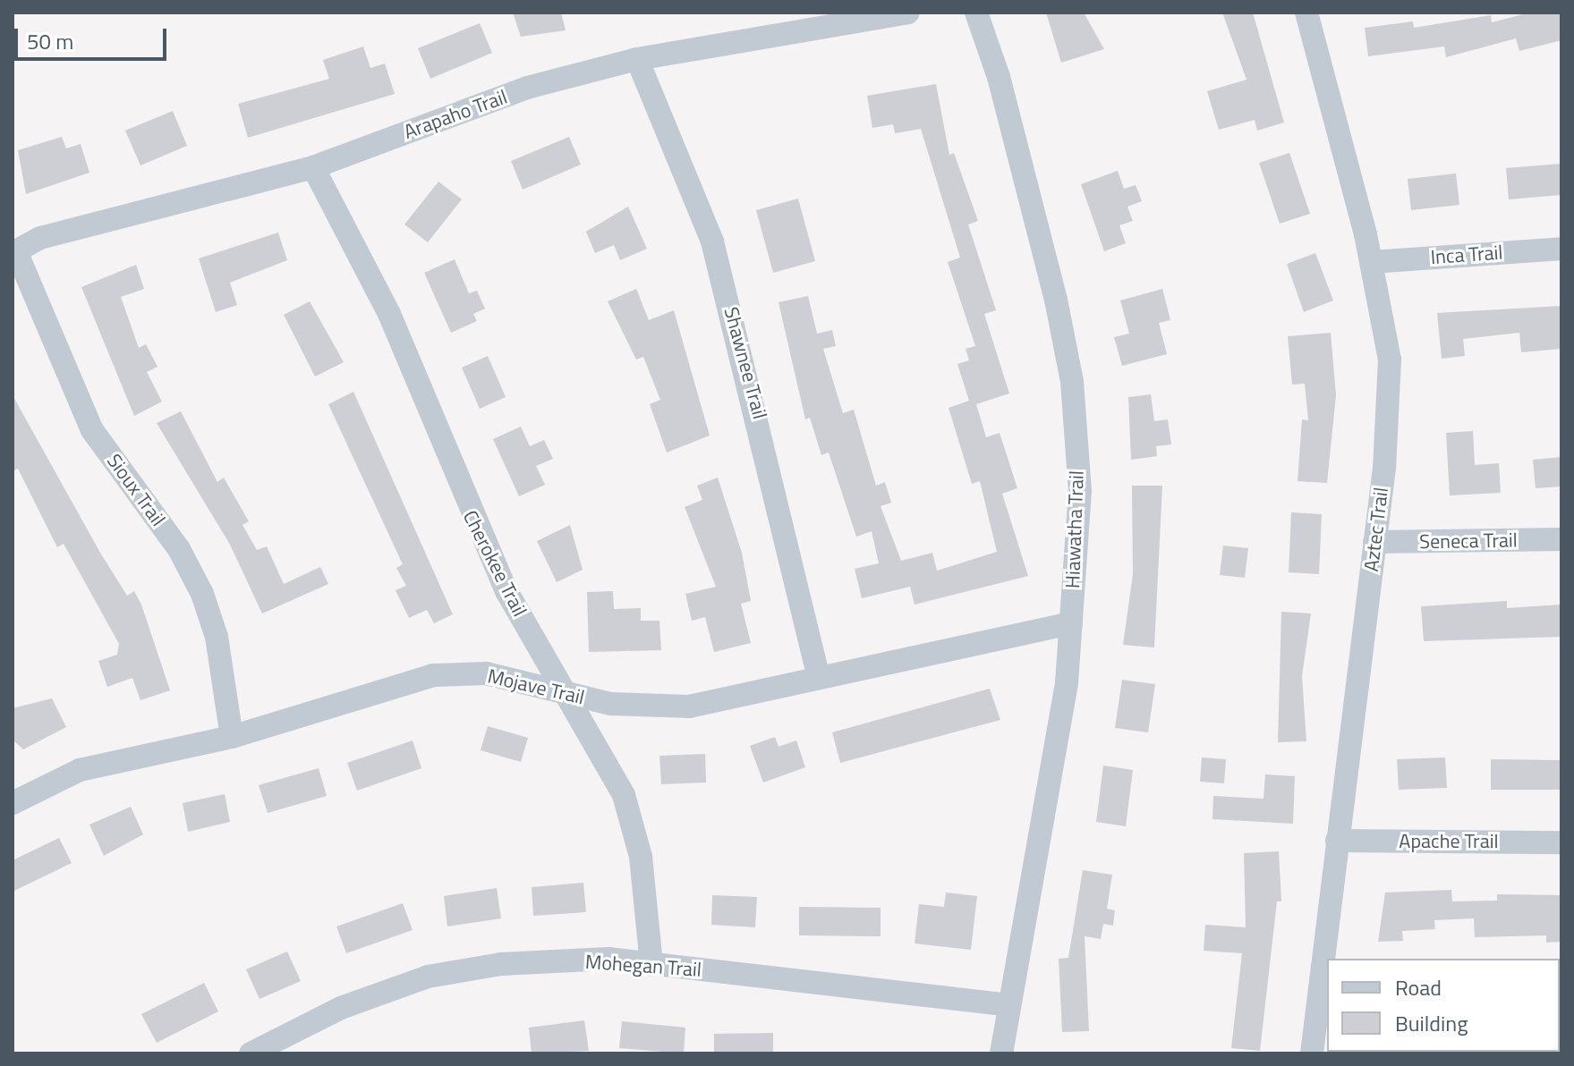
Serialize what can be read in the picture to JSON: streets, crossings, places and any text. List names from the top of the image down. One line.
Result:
{"streets":{"street":["Arapaho Trail","Inca Trail","Shawnee Trail","Sioux Trail","Hiawatha Trail","Aztec Trail","Seneca Trail","Cherokee Trail","Mojave Trail","Apache Trail","Mohegan Trail"]},"crossings":[["Arapaho Trail","Shawnee Trail"],["Arapaho Trail","Sioux Trail"],["Arapaho Trail","Cherokee Trail"],["Inca Trail","Aztec Trail"],["Shawnee Trail","Mojave Trail"],["Sioux Trail","Mojave Trail"],["Hiawatha Trail","Mojave Trail"],["Hiawatha Trail","Mohegan Trail"],["Aztec Trail","Seneca Trail"],["Aztec Trail","Apache Trail"],["Cherokee Trail","Mojave Trail"],["Cherokee Trail","Mohegan Trail"]],"legend":["Road","Building"],"scale_bar":"50 m"}
